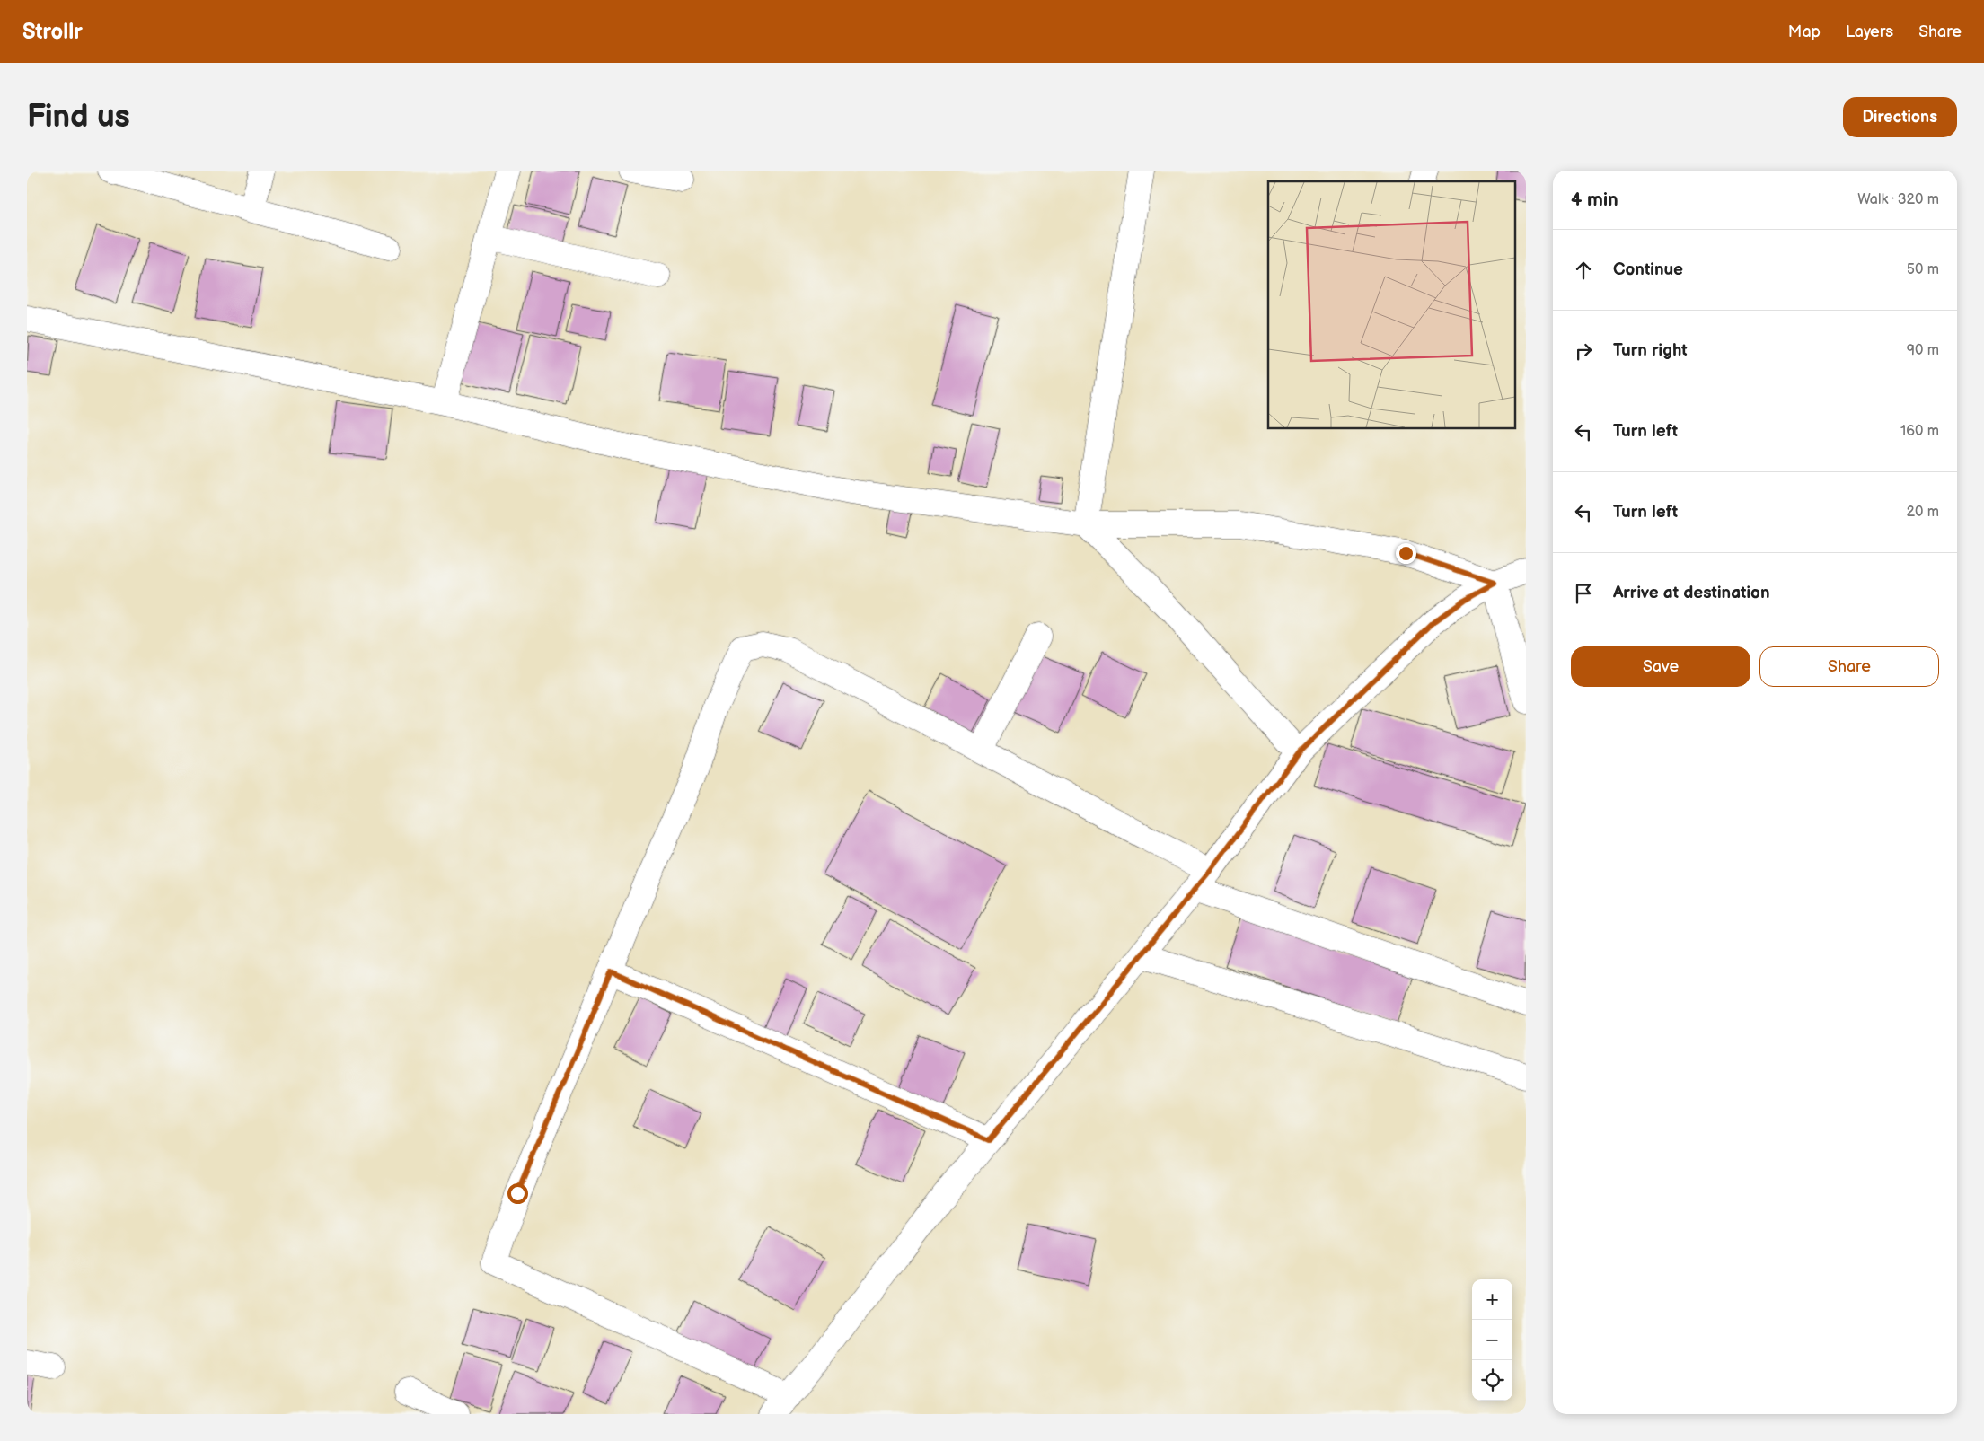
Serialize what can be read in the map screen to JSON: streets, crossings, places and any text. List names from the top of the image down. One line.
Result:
{"page":{"header":"Strollr","nav":["Map","Layers","Share"],"buttons":["Directions",["Save","Share"]],"title":"Find us","heading":["4 min","Walk · 320 m"],"list":[["Continue","50 m"],["Turn right","90 m"],["Turn left","160 m"],["Turn left","20 m"],"Arrive at destination"],"map_buttons":["+","−"]}}
